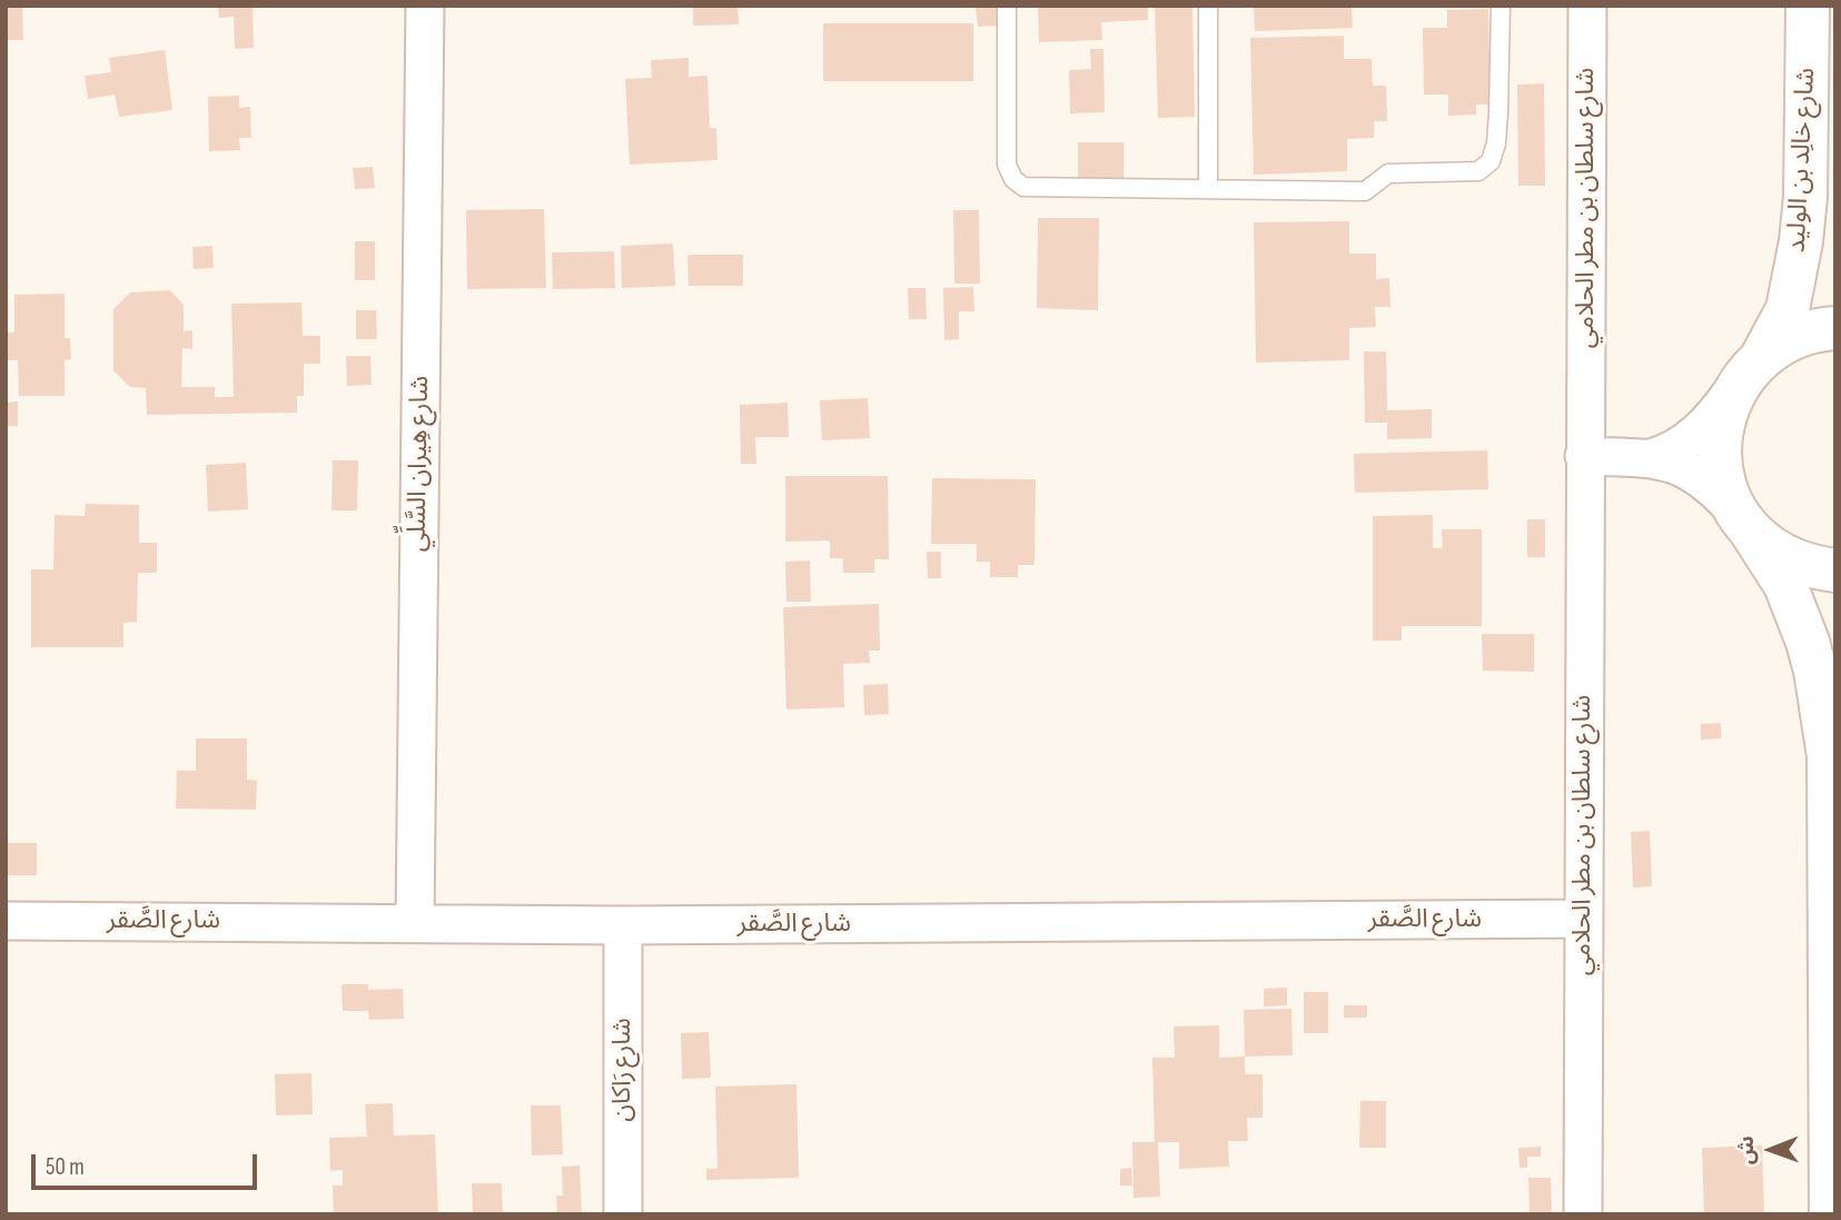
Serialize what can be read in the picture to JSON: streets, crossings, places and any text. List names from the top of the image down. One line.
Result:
{"streets":{"street":["شارع خالِد بن الوليد","شارع سلطان بن مطر الحلامي","شارع هِيران السَّلِّي","شارع الصَّقر","شارع رَاكان"]},"crossings":[["شارع سلطان بن مطر الحلامي","شارع الصَّقر"],["شارع هِيران السَّلِّي","شارع الصَّقر"],["شارع الصَّقر","شارع رَاكان"]],"scale_bar":"50 m","north":"left"}
